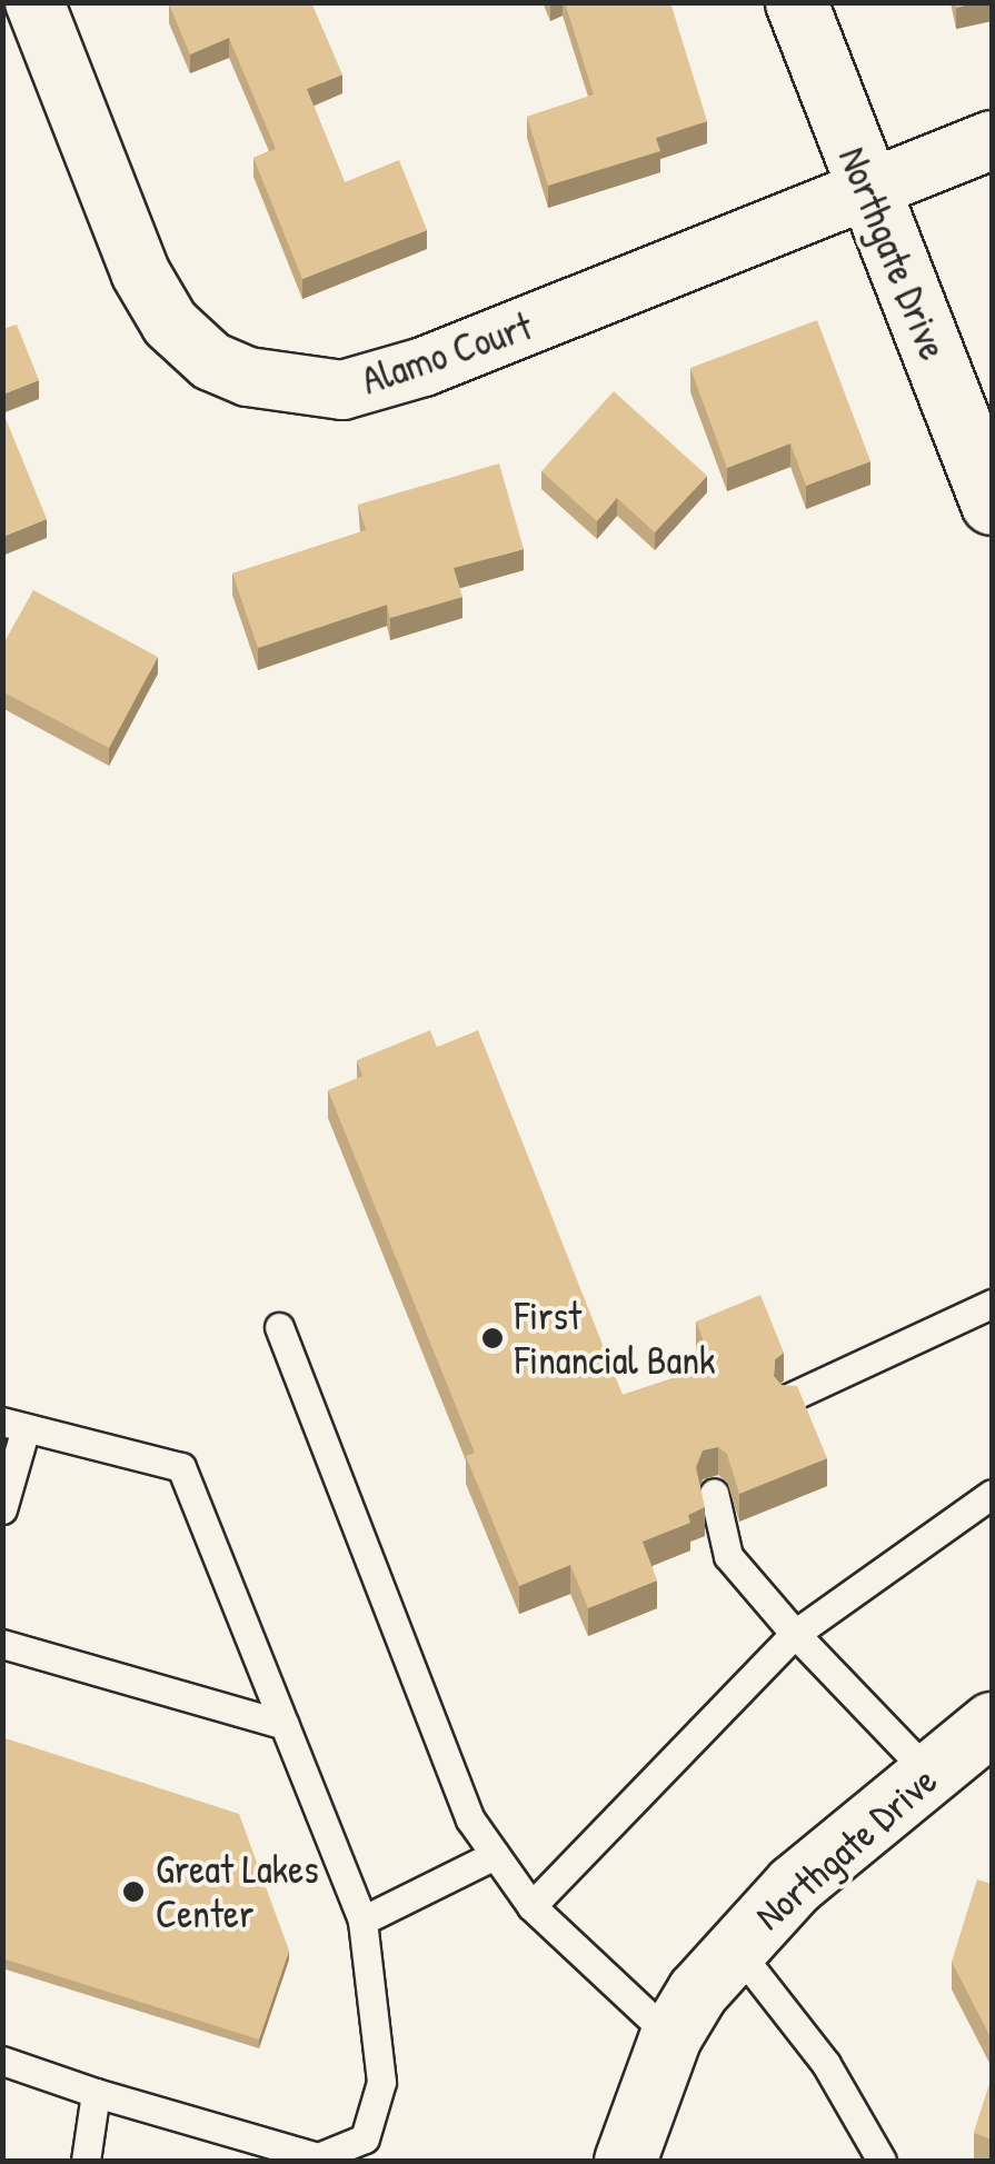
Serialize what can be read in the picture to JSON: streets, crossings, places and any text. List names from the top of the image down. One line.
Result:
{"streets":{"street":["Northgate Drive","Alamo Court"]},"crossings":[["Northgate Drive","Alamo Court"]],"places":["First Financial Bank","Great Lakes Center"]}
